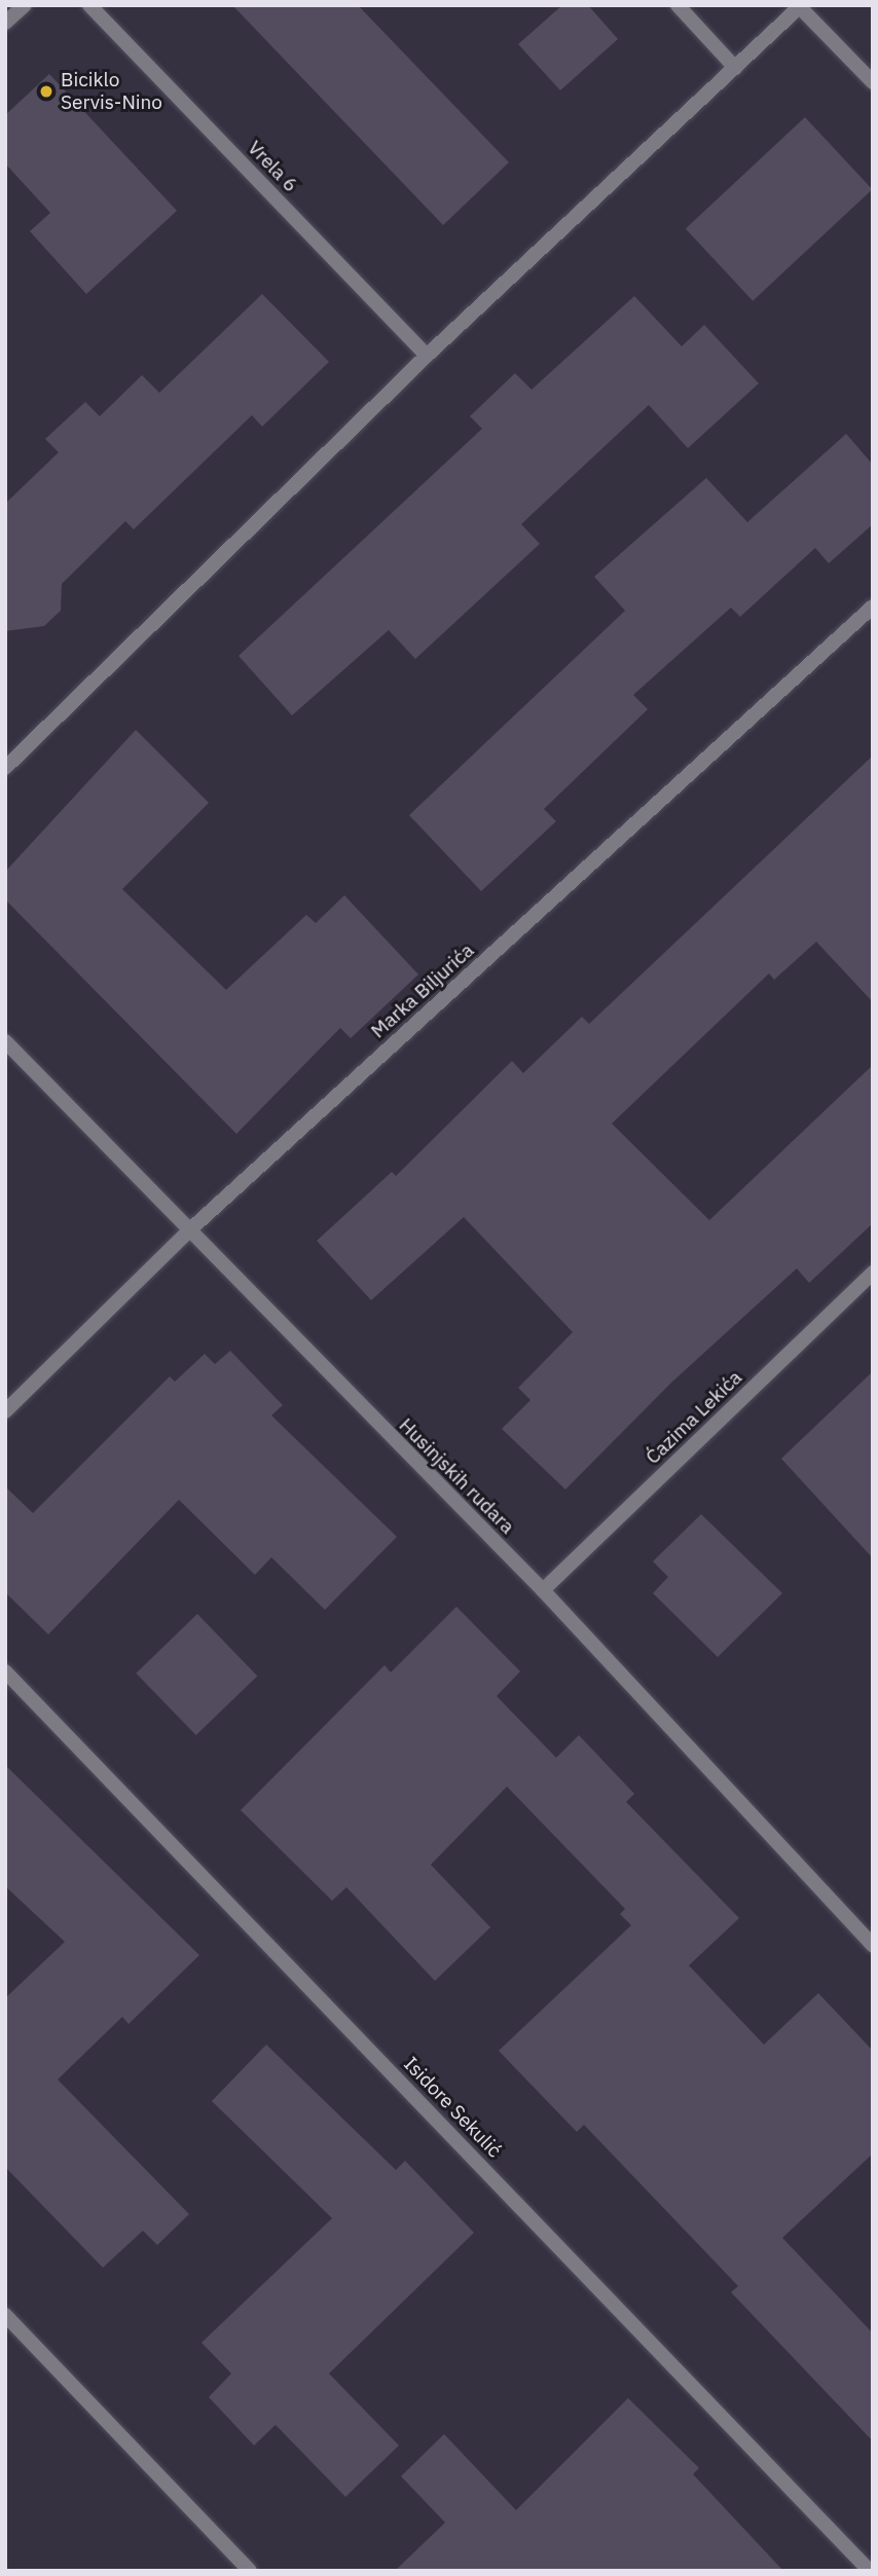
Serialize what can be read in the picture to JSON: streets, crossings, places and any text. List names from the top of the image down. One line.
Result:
{"streets":{"street":["Vrela 6","Marka Biljurića","Ćazima Lekića","Husinjskih rudara","Isidore Sekulić"]},"crossings":[["Marka Biljurića","Husinjskih rudara"],["Ćazima Lekića","Husinjskih rudara"]],"places":["Biciklo Servis-Nino"]}
